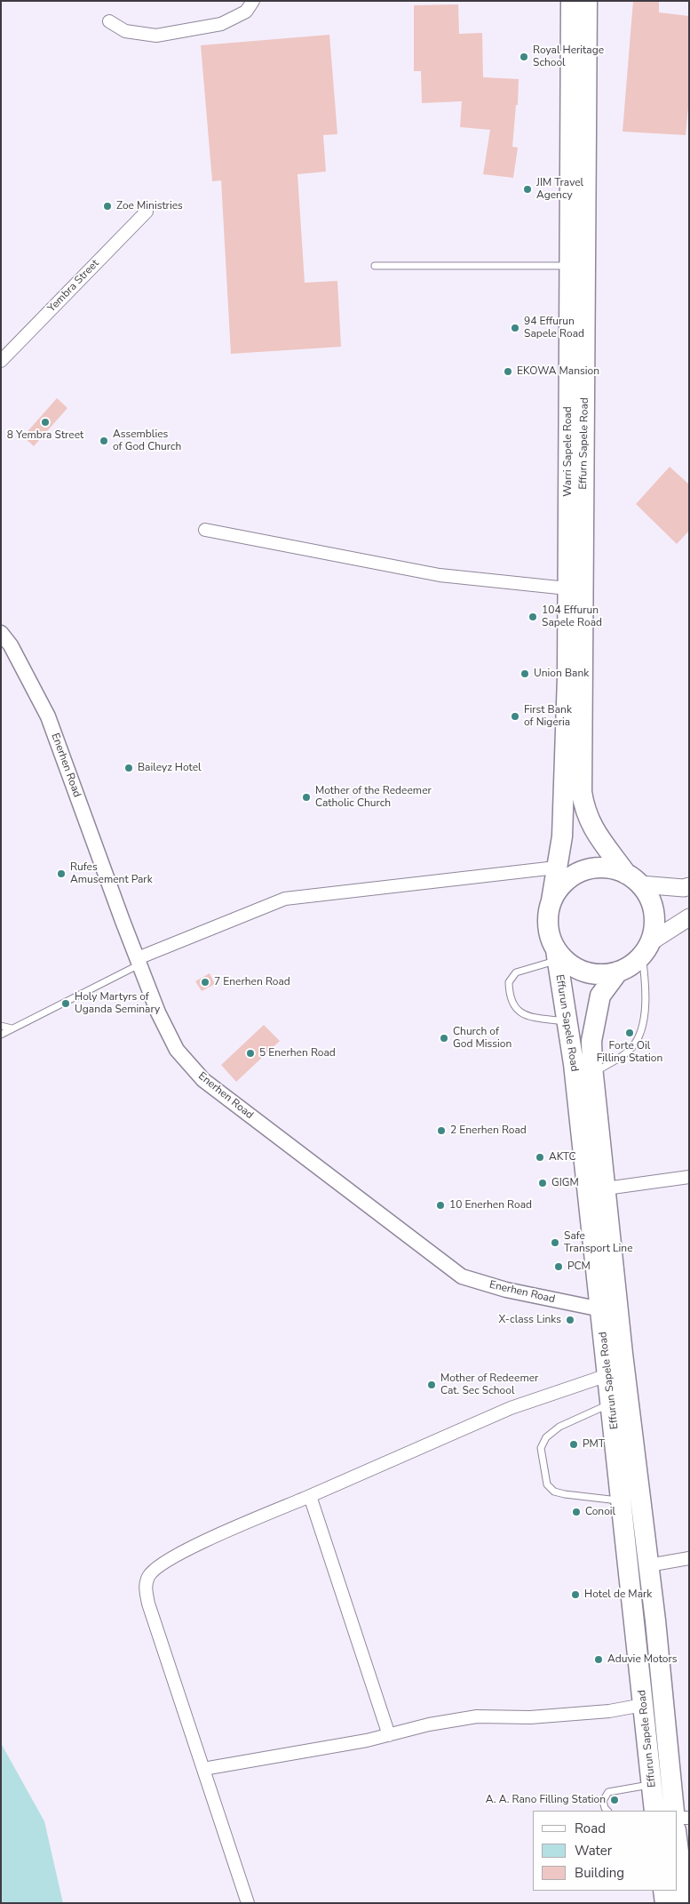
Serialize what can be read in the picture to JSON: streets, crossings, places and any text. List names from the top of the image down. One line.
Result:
{"streets":{"highway":["Effurn Sapele Road","Warri Sapele Road","Effurun Sapele Road"],"street":["Yembra Street","Enerhen Road"]},"crossings":[["Effurn Sapele Road","Warri Sapele Road"],["Effurn Sapele Road","Effurun Sapele Road"],["Warri Sapele Road","Effurun Sapele Road"],["Enerhen Road","Effurun Sapele Road"]],"places":["Royal Heritage School","JIM Travel Agency","Zoe Ministries","94 Effurun Sapele Road","EKOWA Mansion","8 Yembra Street","Assemblies of God Church","104 Effurun Sapele Road","Union Bank","First Bank of Nigeria","Baileyz Hotel","Mother of the Redeemer Catholic Church","Rufes Amusement Park","7 Enerhen Road","Holy Martyrs of Uganda Seminary","Forte Oil Filling Station","Church of God Mission","5 Enerhen Road","2 Enerhen Road","AKTC","GIGM","10 Enerhen Road","Safe Transport Line","PCM","X-class Links","Mother of Redeemer Cat. Sec School","PMT","Conoil","Hotel de Mark","Aduvie Motors","A. A. Rano Filling Station"],"legend":["Road","Water","Building"]}
